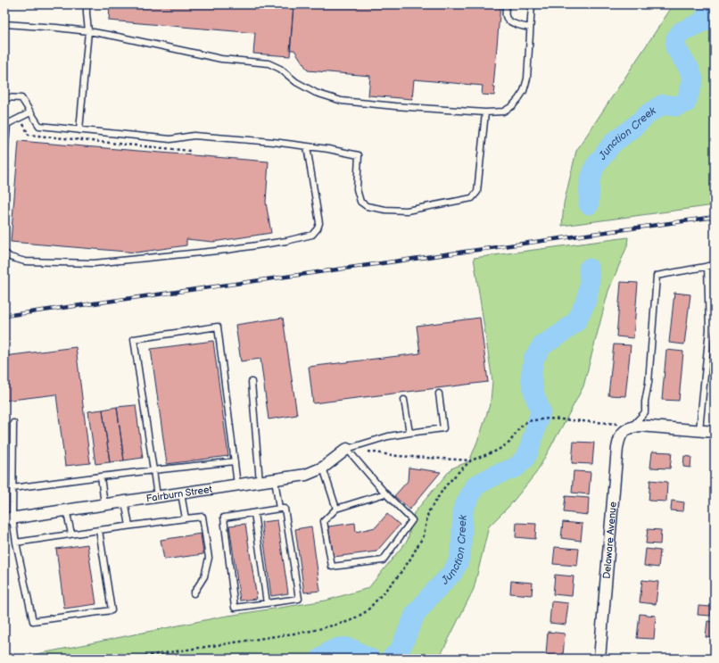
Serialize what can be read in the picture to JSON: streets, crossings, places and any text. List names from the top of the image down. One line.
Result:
{"streets":{"street":["Fairburn Street","Delaware Avenue"]},"water":["Junction Creek"]}
